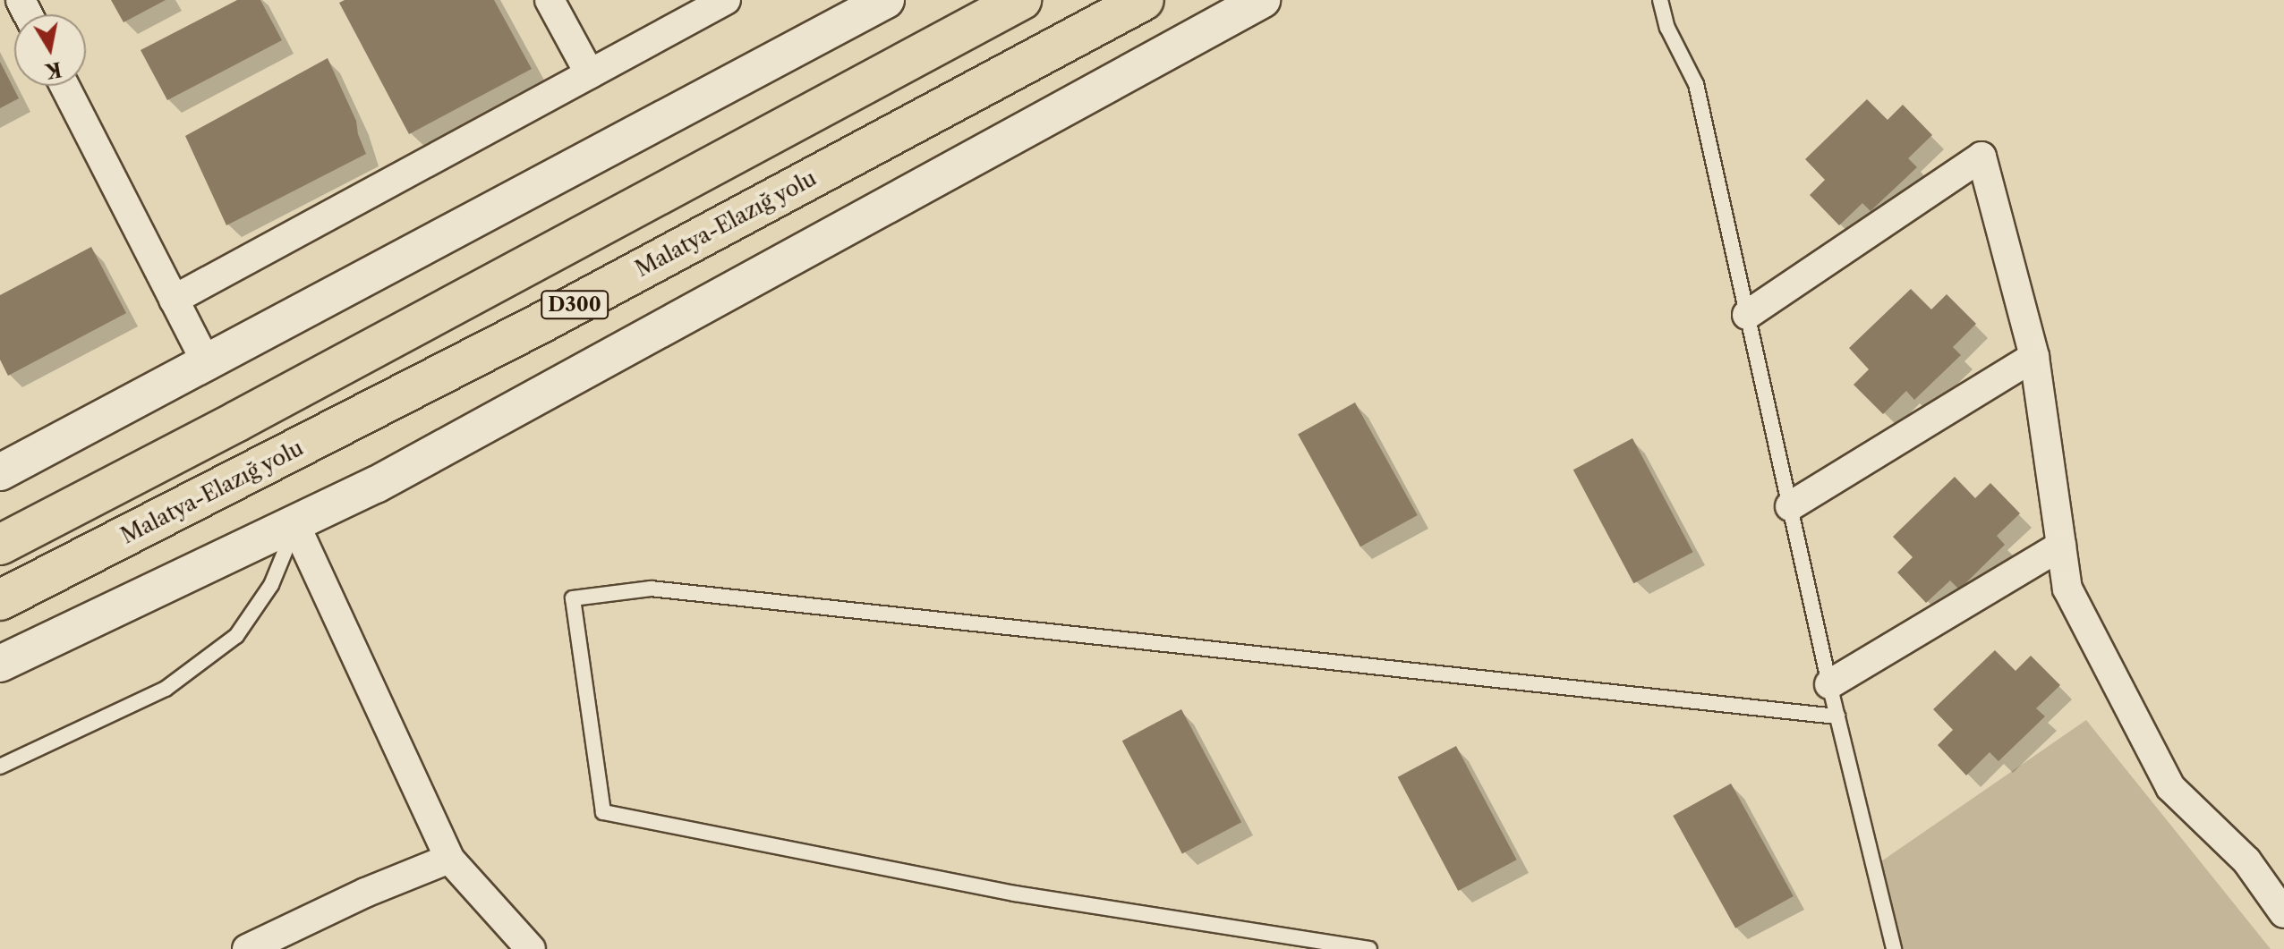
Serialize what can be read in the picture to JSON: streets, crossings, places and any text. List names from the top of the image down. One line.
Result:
{"streets":{"highway":["Malatya-Elazığ yolu","D300"]},"north":"bottom"}
